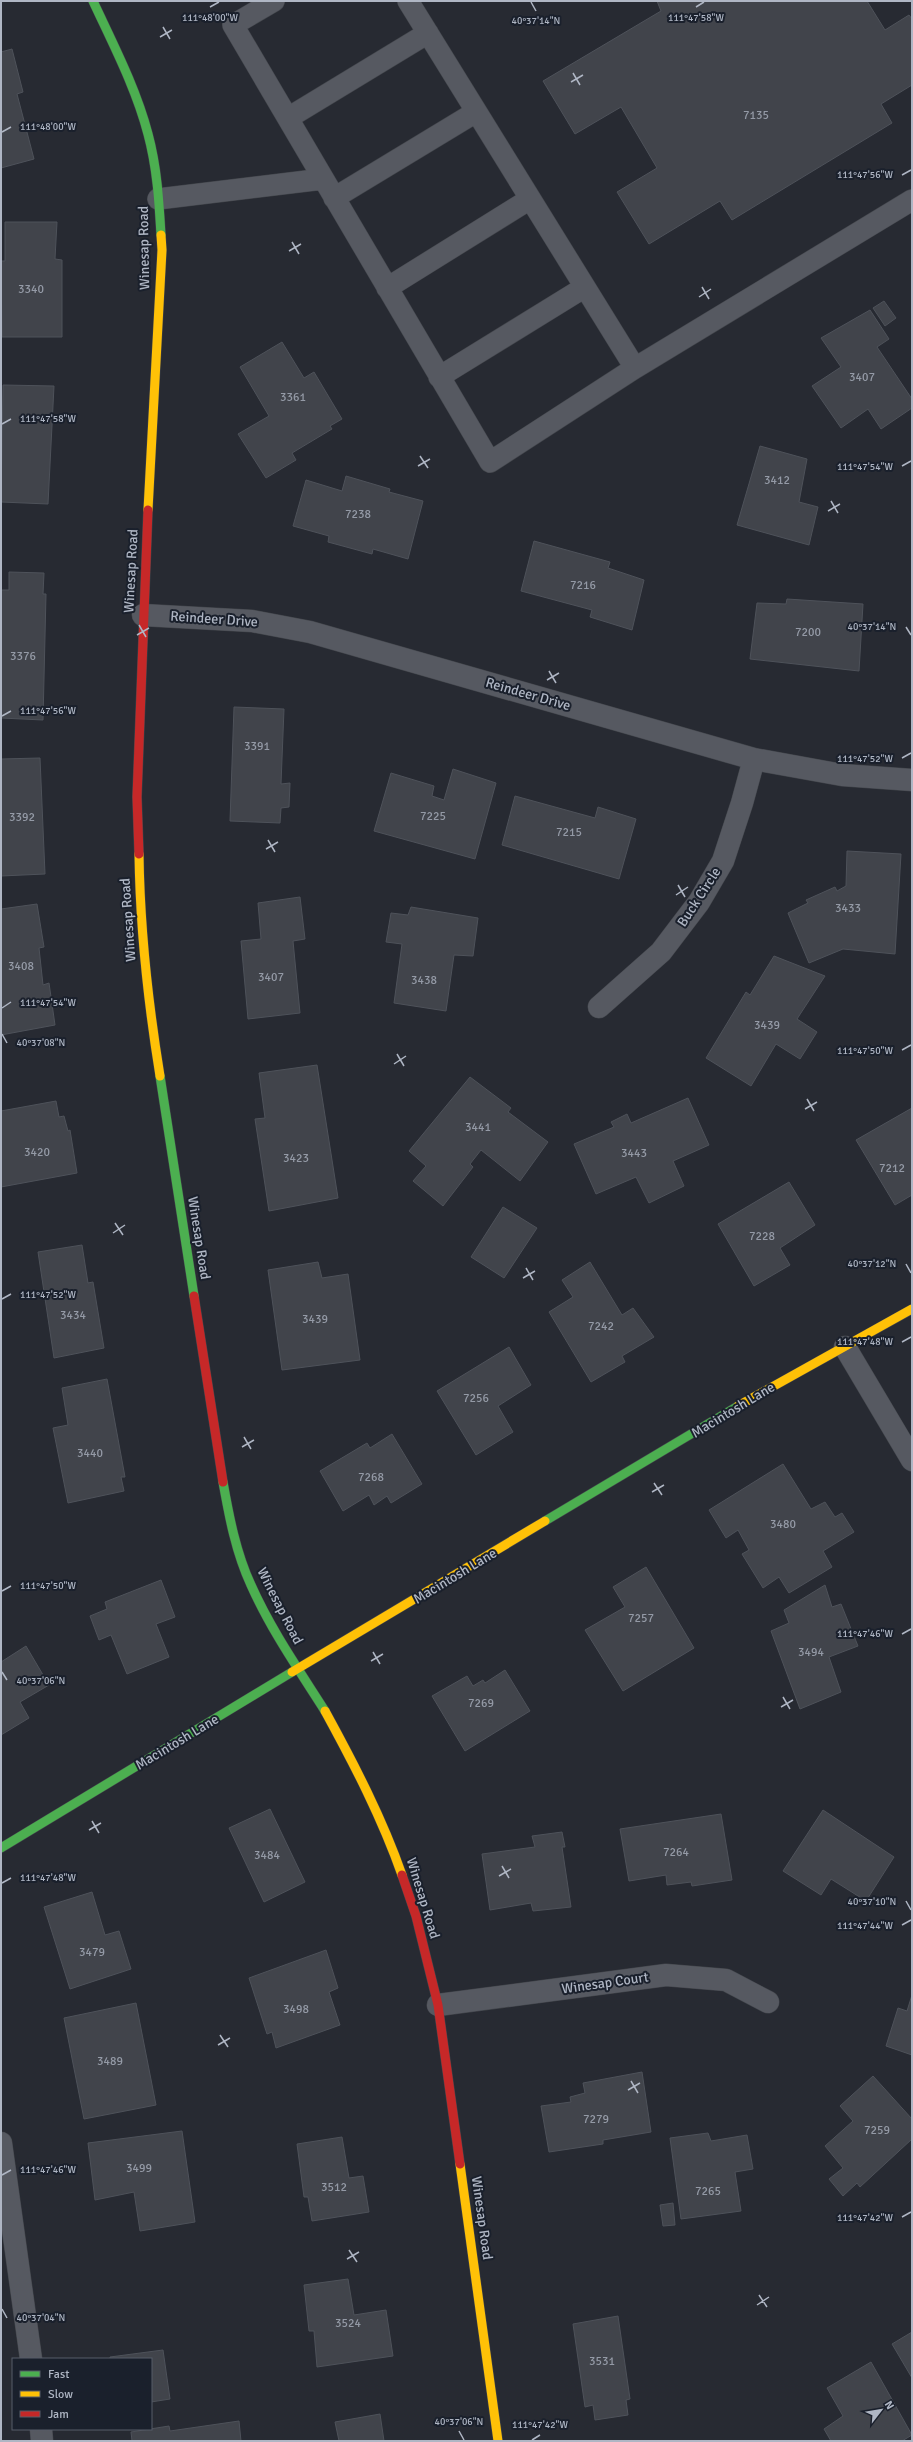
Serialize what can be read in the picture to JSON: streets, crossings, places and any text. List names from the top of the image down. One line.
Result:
{"streets":{"street":["Winesap Road","Reindeer Drive","Buck Circle","Macintosh Lane","Winesap Court"]},"crossings":[["Winesap Road","Reindeer Drive"],["Winesap Road","Macintosh Lane"],["Winesap Road","Winesap Court"],["Reindeer Drive","Buck Circle"]],"house_numbers":["7135","3340","3407","3361","3412","7238","7216","7200","3376","3391","7225","3392","7215","3433","3408","3407","3438","3439","3441","3420","3443","3423","7212","7228","3434","3439","7242","7256","3440","7268","3480","7257","3494","7269","7264","3484","3479","3498","3489","7279","7259","3499","3512","7265","3524","3531"],"legend":["Fast","Slow","Jam"],"north":"top right","coordinates":["111°48'00\"W","111°47'58\"W","40°37'14\"N","111°47'56\"W","111°47'54\"W","111°47'52\"W","40°37'08\"N","111°47'50\"W","40°37'12\"N","111°47'48\"W","111°47'46\"W","40°37'06\"N","40°37'10\"N","111°47'44\"W","111°47'42\"W","40°37'04\"N"]}
